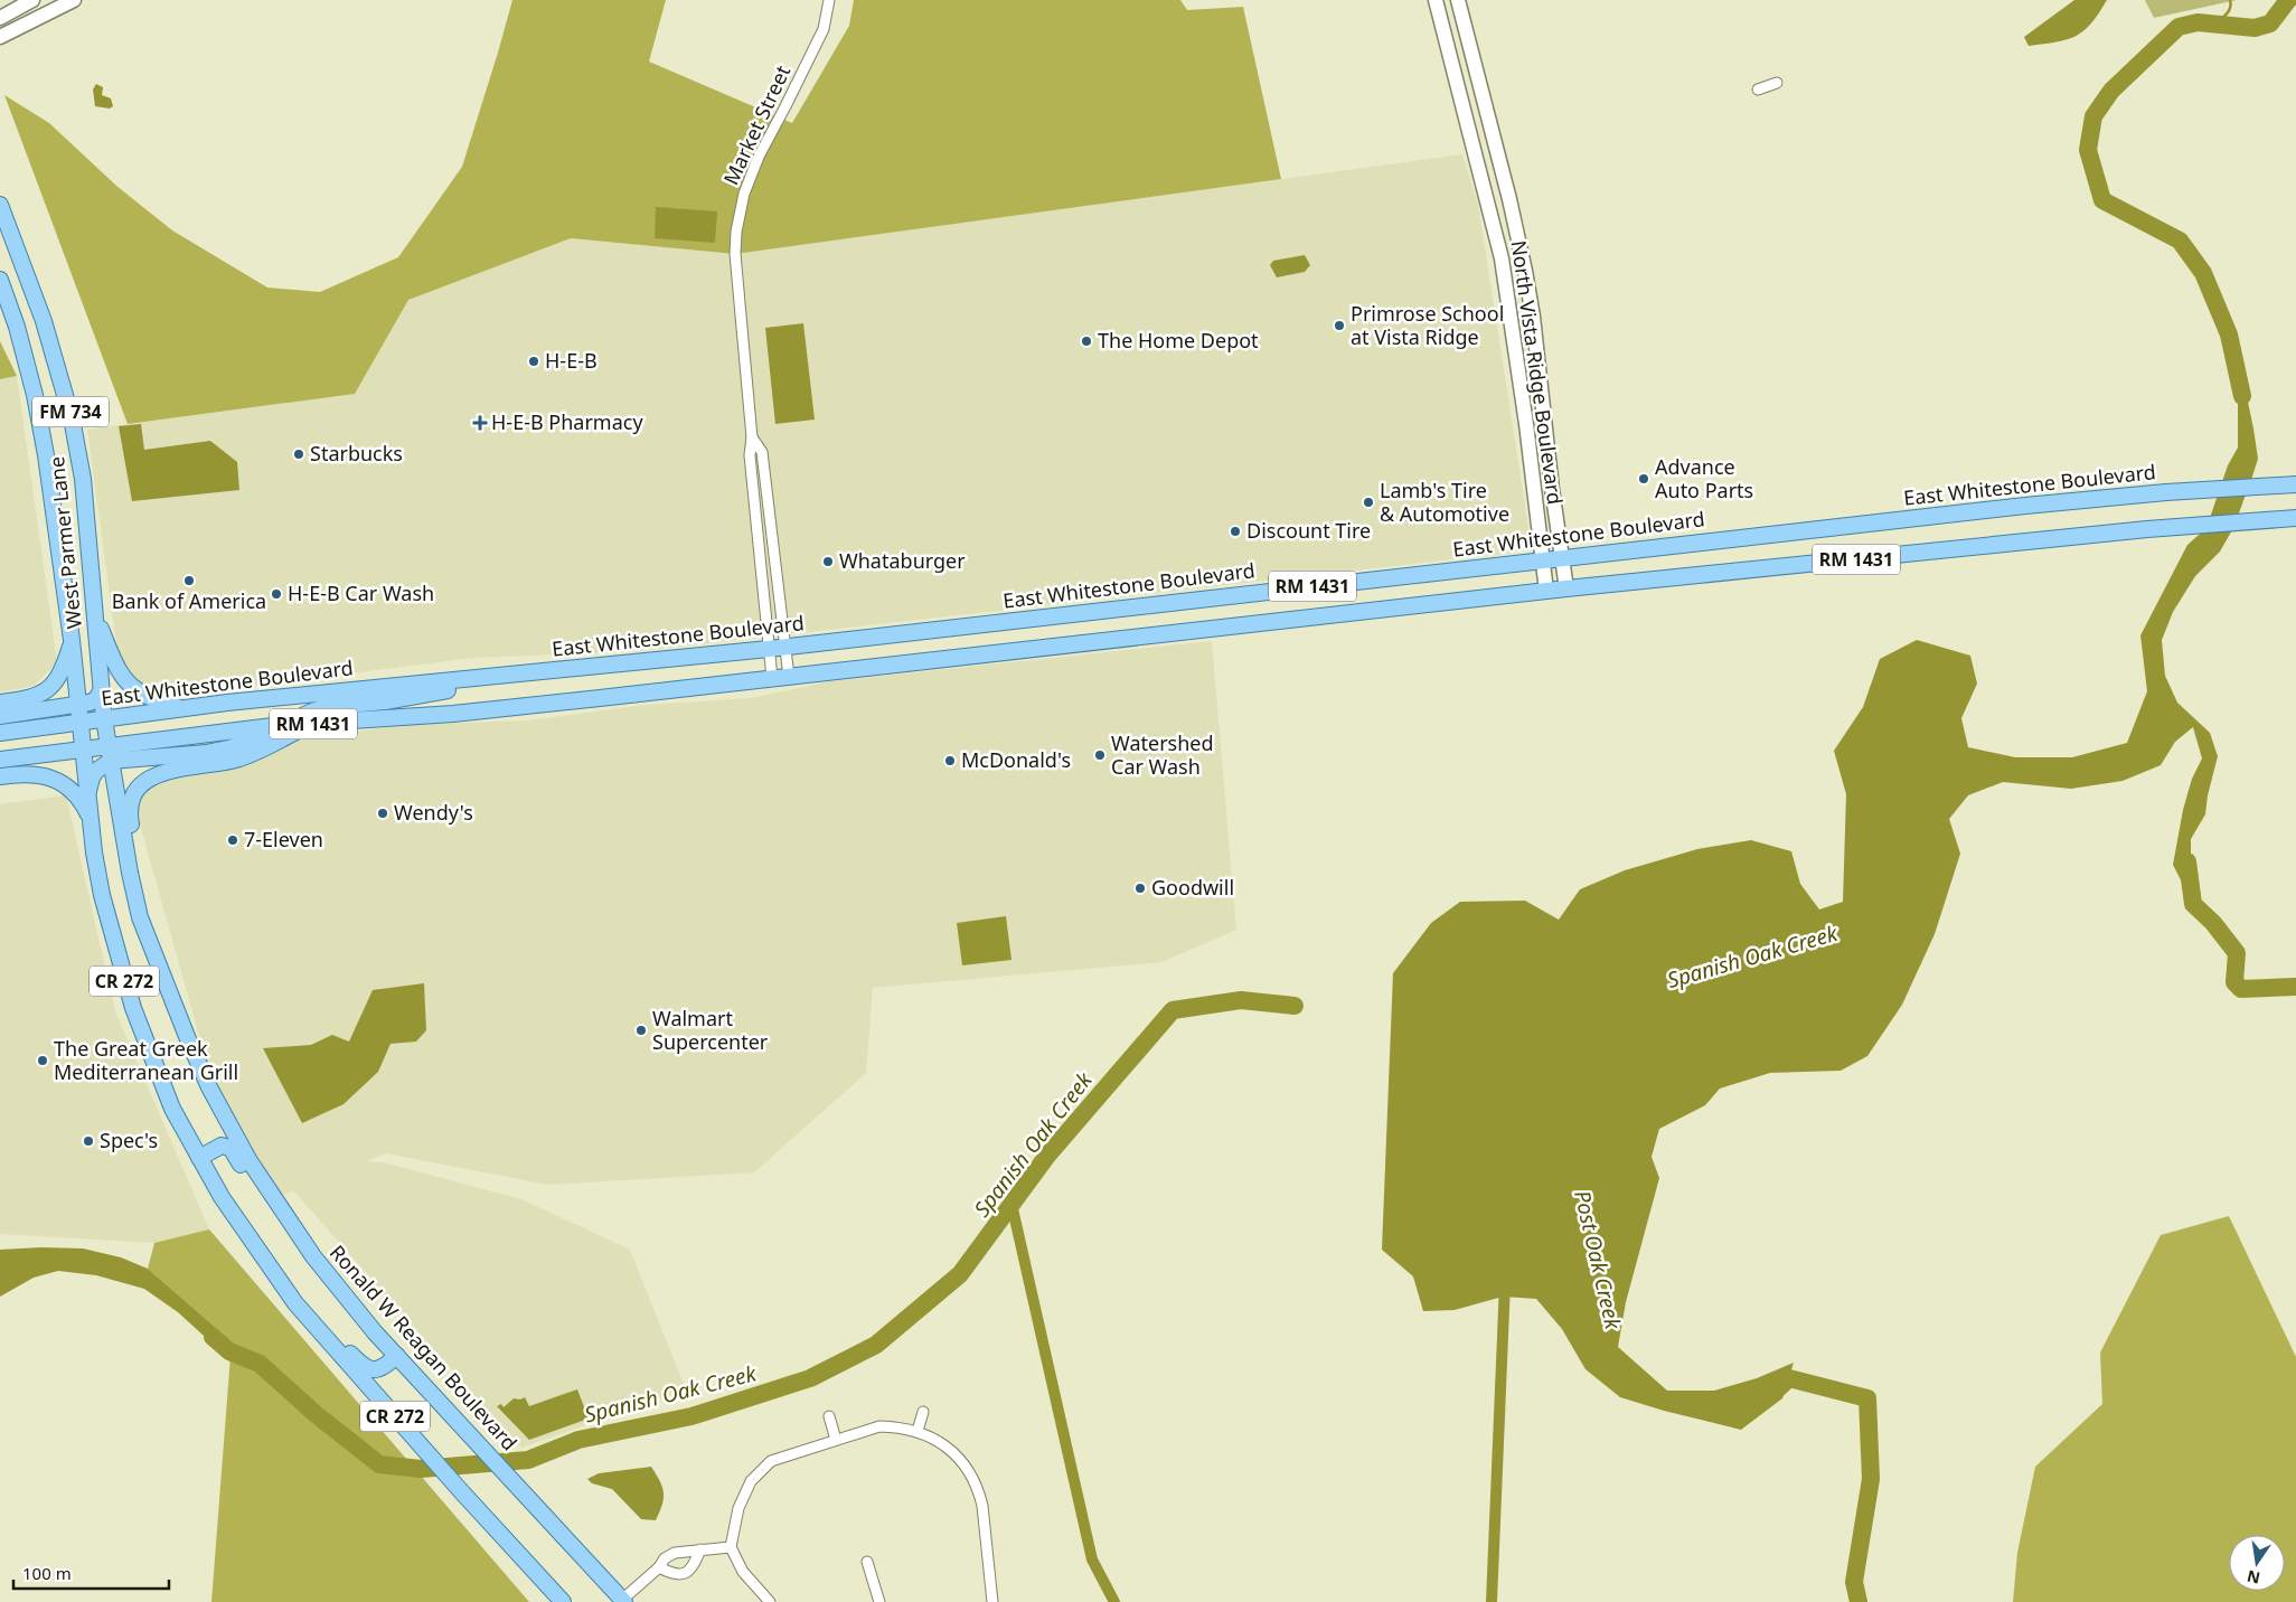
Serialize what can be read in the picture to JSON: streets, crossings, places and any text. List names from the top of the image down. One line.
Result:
{"streets":{"main road":["FM 734","East Whitestone Boulevard","West Parmer Lane","RM 1431","CR 272","Ronald W Reagan Boulevard"],"street":["Market Street","North Vista Ridge Boulevard"]},"crossings":[["Market Street","East Whitestone Boulevard"],["Market Street","RM 1431"],["North Vista Ridge Boulevard","East Whitestone Boulevard"],["North Vista Ridge Boulevard","RM 1431"],["FM 734","East Whitestone Boulevard"],["FM 734","West Parmer Lane"],["FM 734","CR 272"],["East Whitestone Boulevard","West Parmer Lane"],["East Whitestone Boulevard","Ronald W Reagan Boulevard"],["West Parmer Lane","Ronald W Reagan Boulevard"]],"water":["Spanish Oak Creek","Post Oak Creek"],"places":{"other":["Primrose School at Vista Ridge","The Home Depot","H-E-B","Starbucks","Advance Auto Parts","Lamb's Tire & Automotive","Discount Tire","Whataburger","Bank of America","H-E-B Car Wash","Watershed Car Wash","McDonald's","Wendy's","7-Eleven","Goodwill","Walmart Supercenter","The Great Greek Mediterranean Grill","Spec's"],"health":["H-E-B Pharmacy"]},"scale_bar":"100 m","north":"bottom"}
